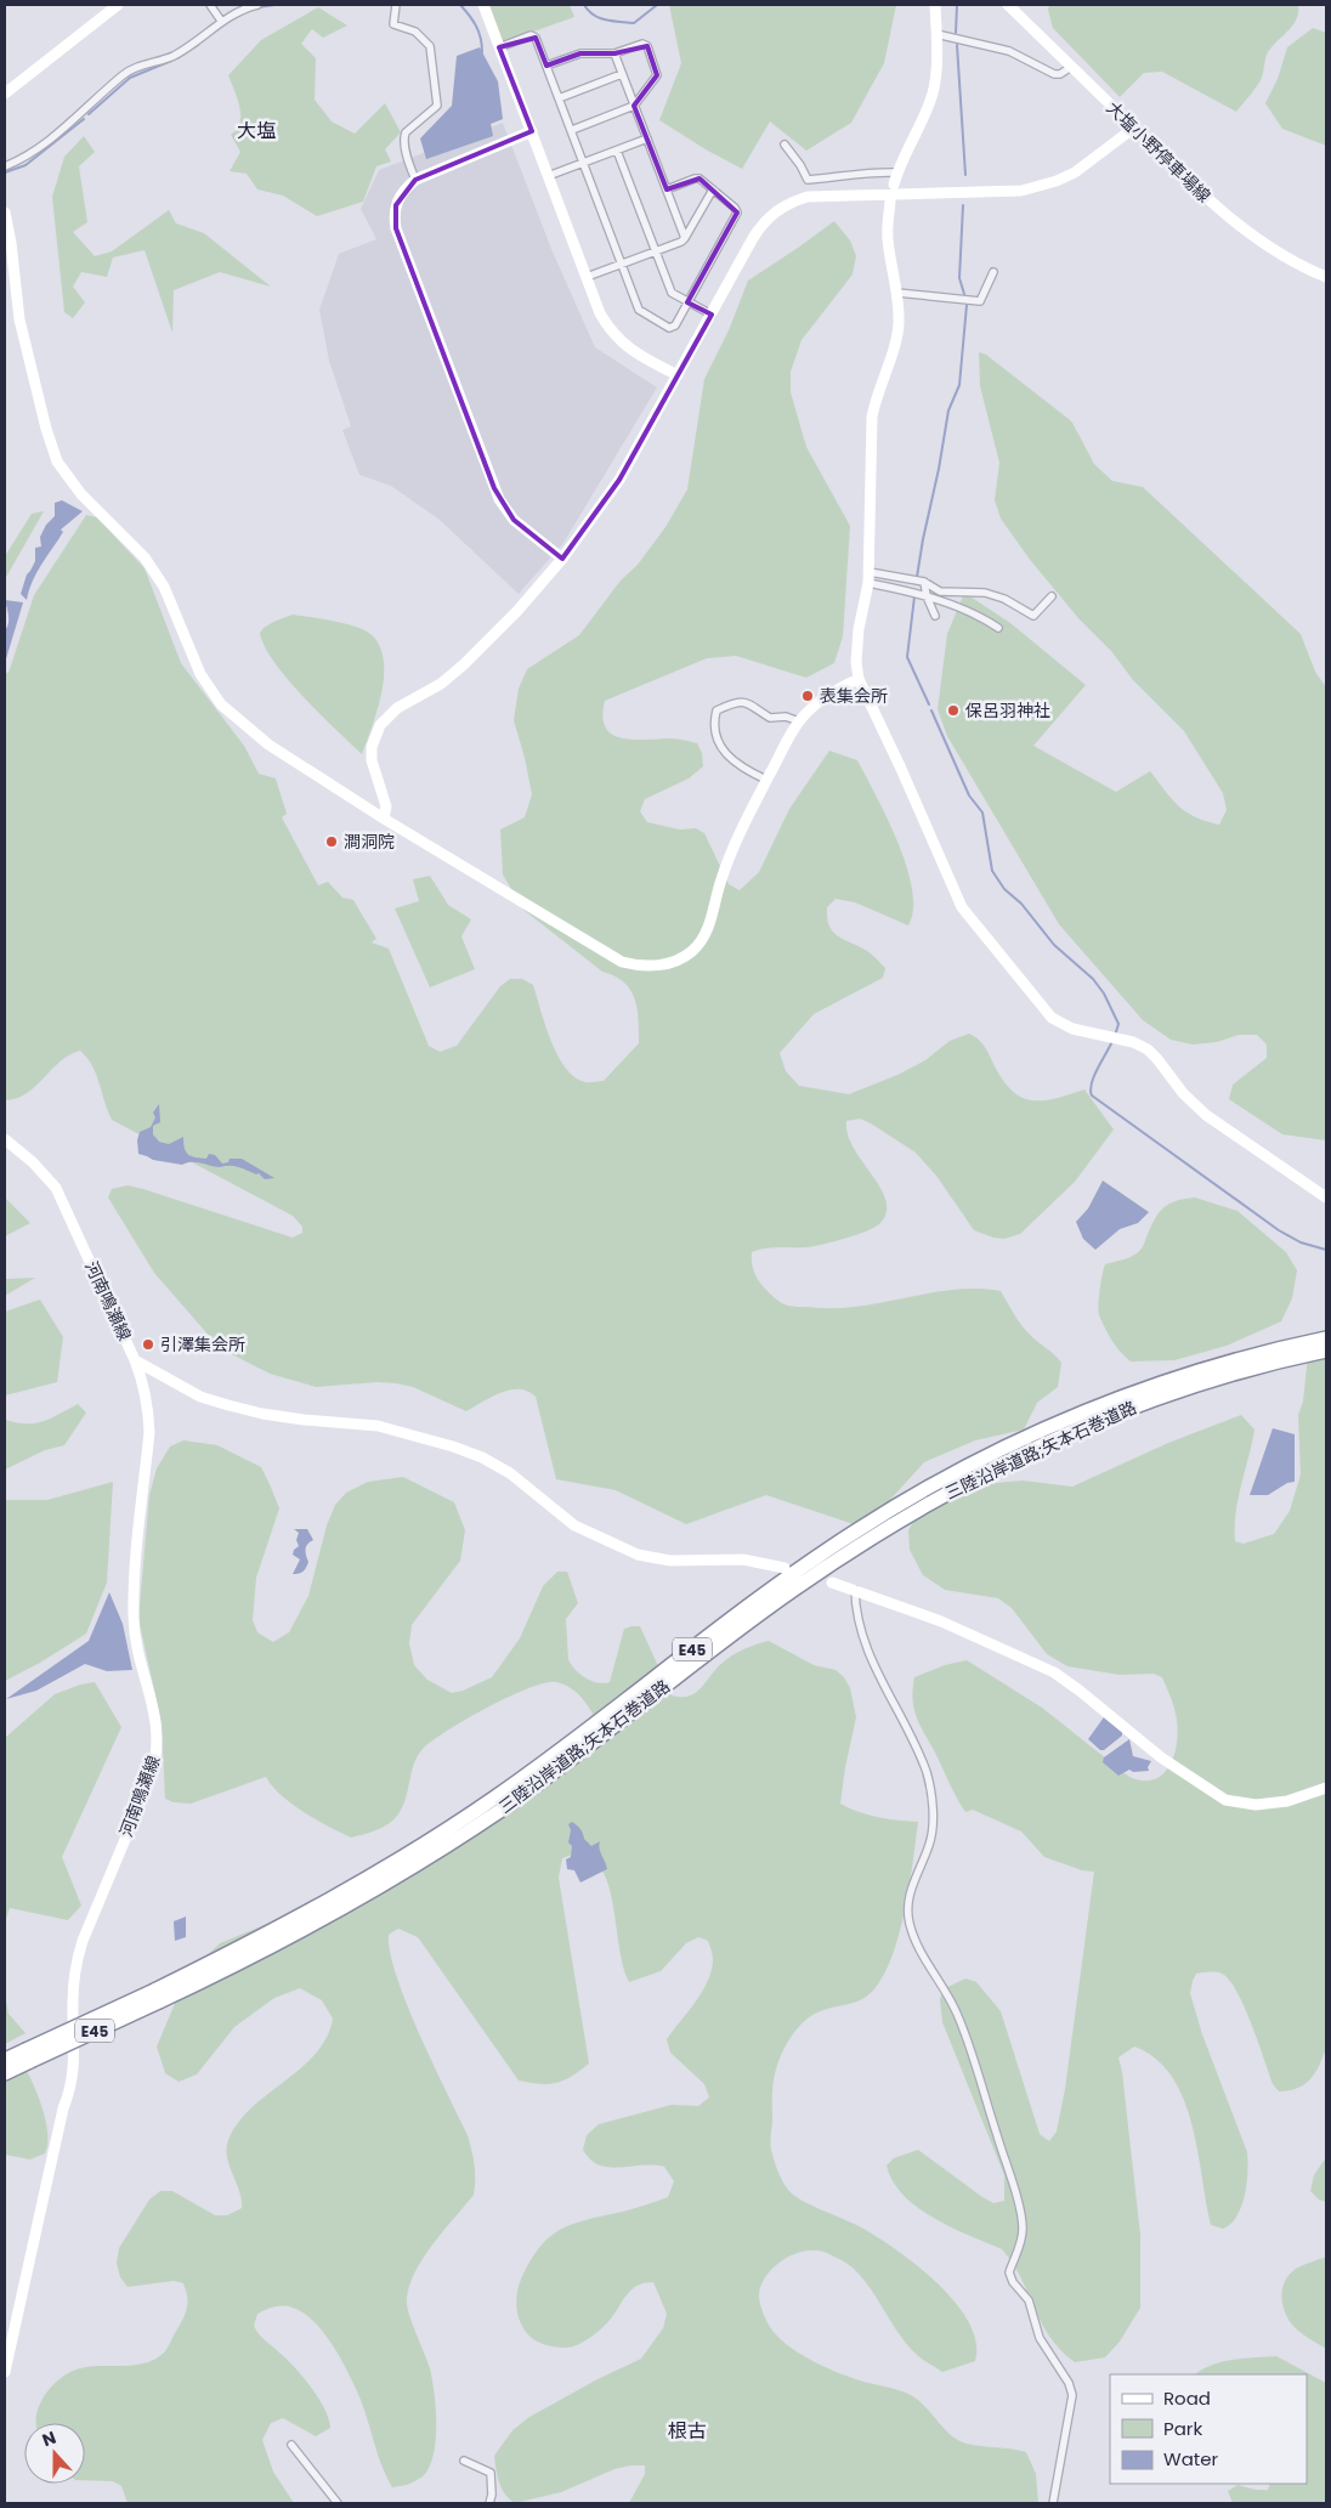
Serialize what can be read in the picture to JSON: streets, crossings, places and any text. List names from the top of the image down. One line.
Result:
{"streets":{"highway":["三陸沿岸道路;矢本石巻道路","E45"],"street":["大塩小野停車場線","河南鳴瀬線"]},"districts":["大塩","根古"],"places":["表集会所","保呂羽神社","澗洞院","引澤集会所"],"legend":["Road","Park","Water"],"north":"top"}
